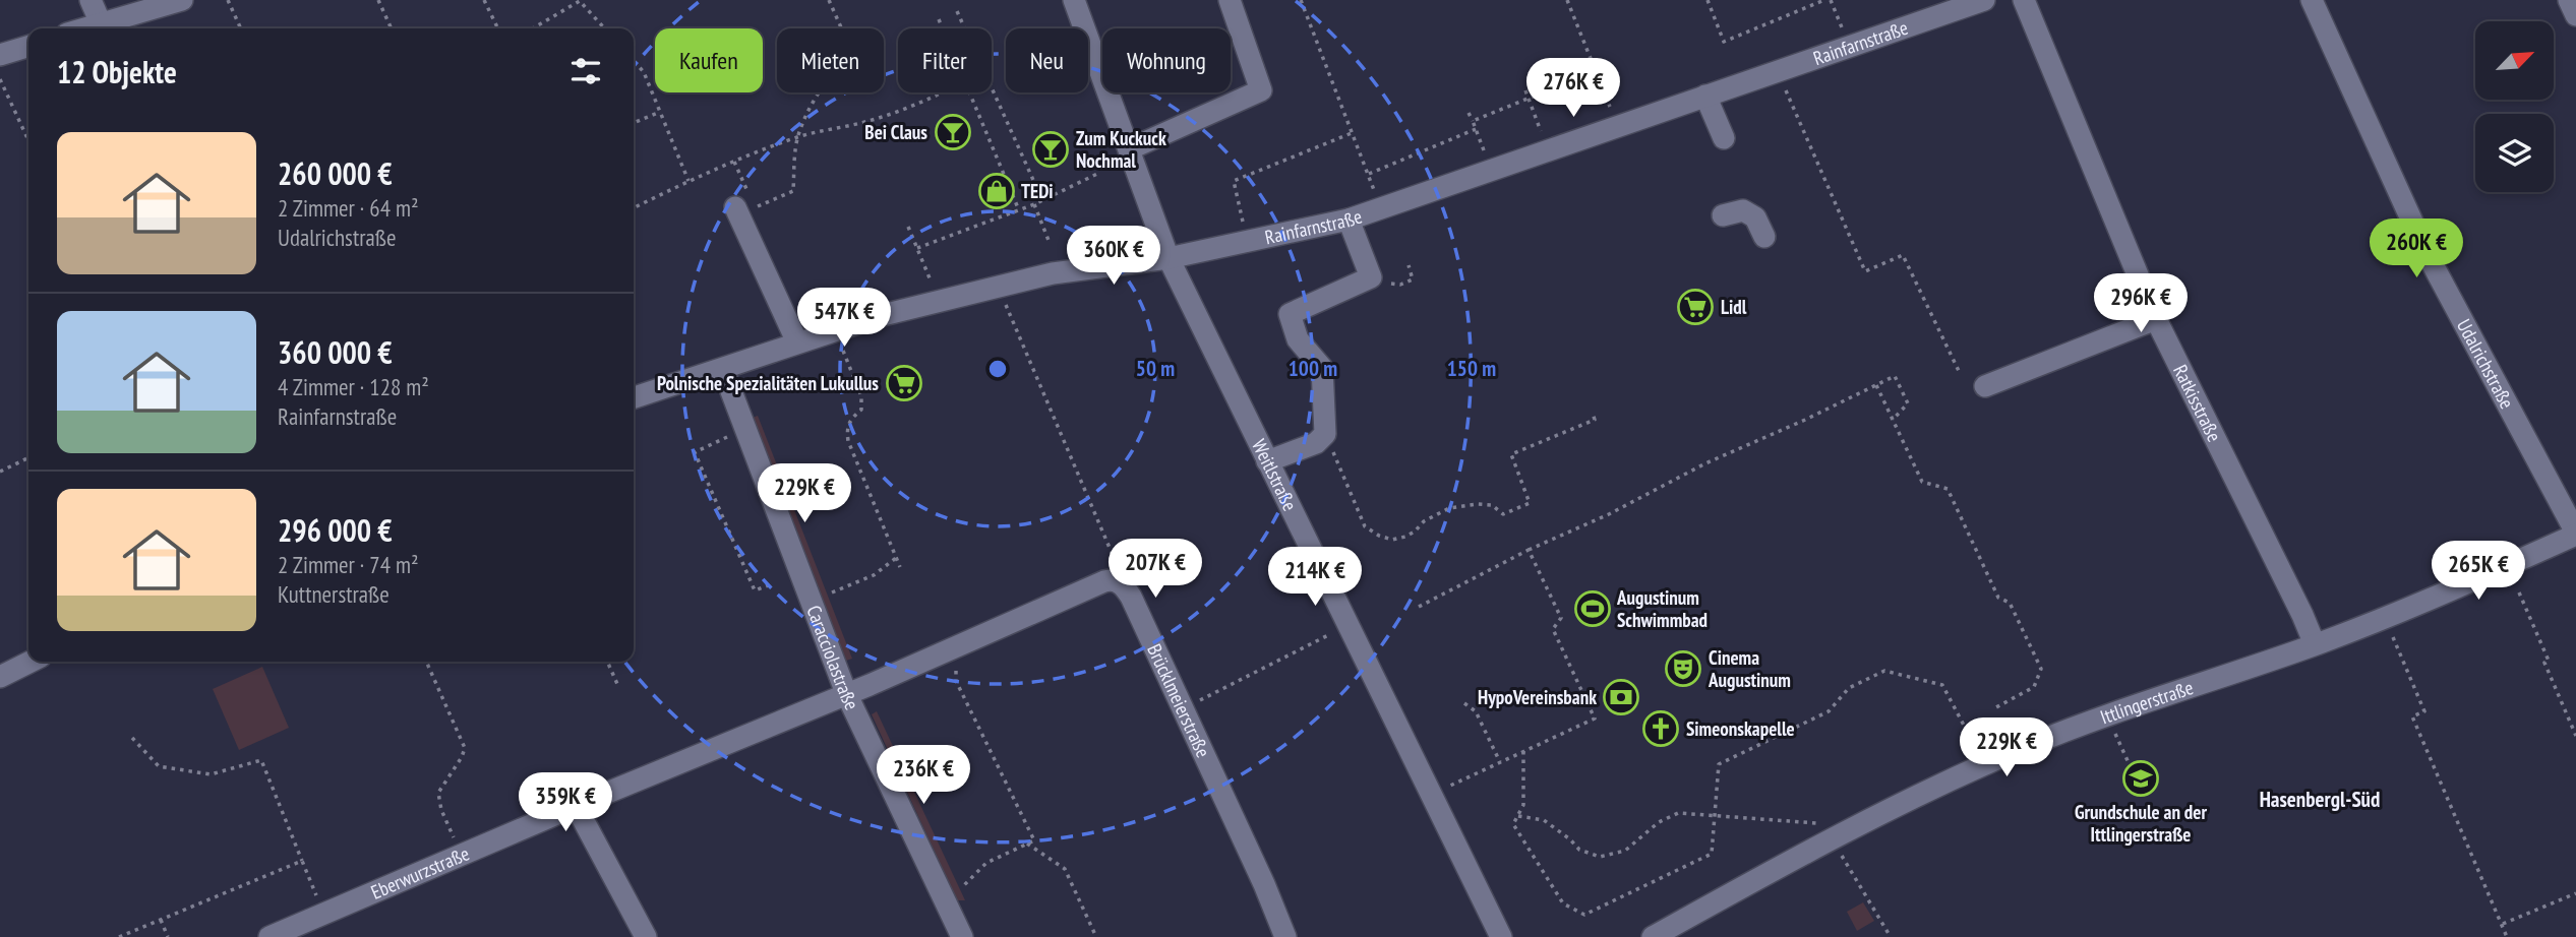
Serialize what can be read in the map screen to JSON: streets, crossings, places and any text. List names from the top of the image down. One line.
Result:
{"streets":{"street":["Rainfarnstraße","Udalrichstraße","Ratkisstraße","Weitlstraße","Caracciolastraße","Brücklmeierstraße","Ittlingerstraße","Eberwurzstraße"]},"crossings":[["Rainfarnstraße","Weitlstraße"],["Rainfarnstraße","Caracciolastraße"],["Udalrichstraße","Ittlingerstraße"],["Ratkisstraße","Ittlingerstraße"],["Caracciolastraße","Eberwurzstraße"]],"districts":["Hasenbergl-Süd"],"places":{"bar":["Bei Claus","Zum Kuckuck Nochmal"],"shop":["TEDi"],"supermarket":["Lidl","Polnische Spezialitäten Lukullus"],"sports":["Augustinum Schwimmbad"],"theatre":["Cinema Augustinum"],"bank":["HypoVereinsbank"],"church":["Simeonskapelle"],"school or university":["Grundschule an der Ittlingerstraße"]},"north":"top right","page":{"chip":["Kaufen","Mieten","Filter","Neu","Wohnung"],"heading":"12 Objekte","price":["276K €","260K €","360K €","296K €","547K €","229K €","207K €","265K €","214K €","229K €","236K €","359K €"],"list":[{"name":"260 000 €","note":"2 Zimmer · 64 m² · Udalrichstraße"},{"name":"360 000 €","note":"4 Zimmer · 128 m² · Rainfarnstraße"},{"name":"296 000 €","note":"2 Zimmer · 74 m² · Kuttnerstraße"}]},"rings":["50 m","100 m","150 m"]}
